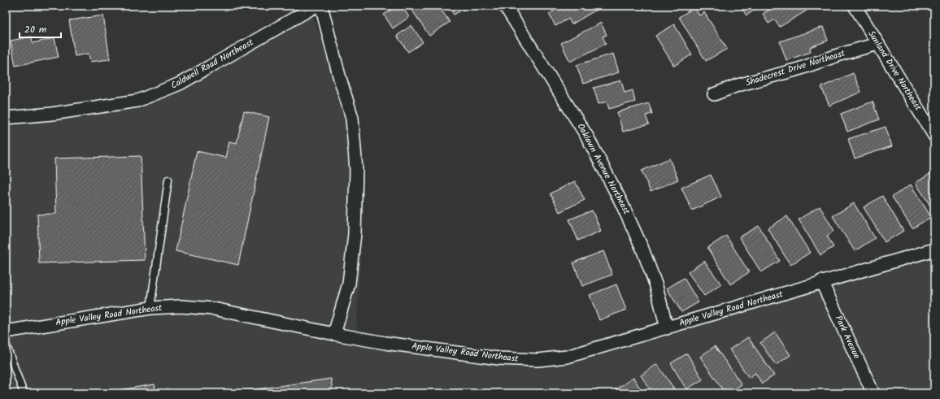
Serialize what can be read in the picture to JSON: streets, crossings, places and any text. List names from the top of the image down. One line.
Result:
{"streets":{"street":["Caldwell Road Northeast","Shadecrest Drive Northeast","Sunland Drive Northeast","Oaklawn Avenue Northeast","Apple Valley Road Northeast","Park Avenue"]},"crossings":[["Shadecrest Drive Northeast","Sunland Drive Northeast"],["Oaklawn Avenue Northeast","Apple Valley Road Northeast"],["Apple Valley Road Northeast","Park Avenue"]],"scale_bar":"20 m"}
